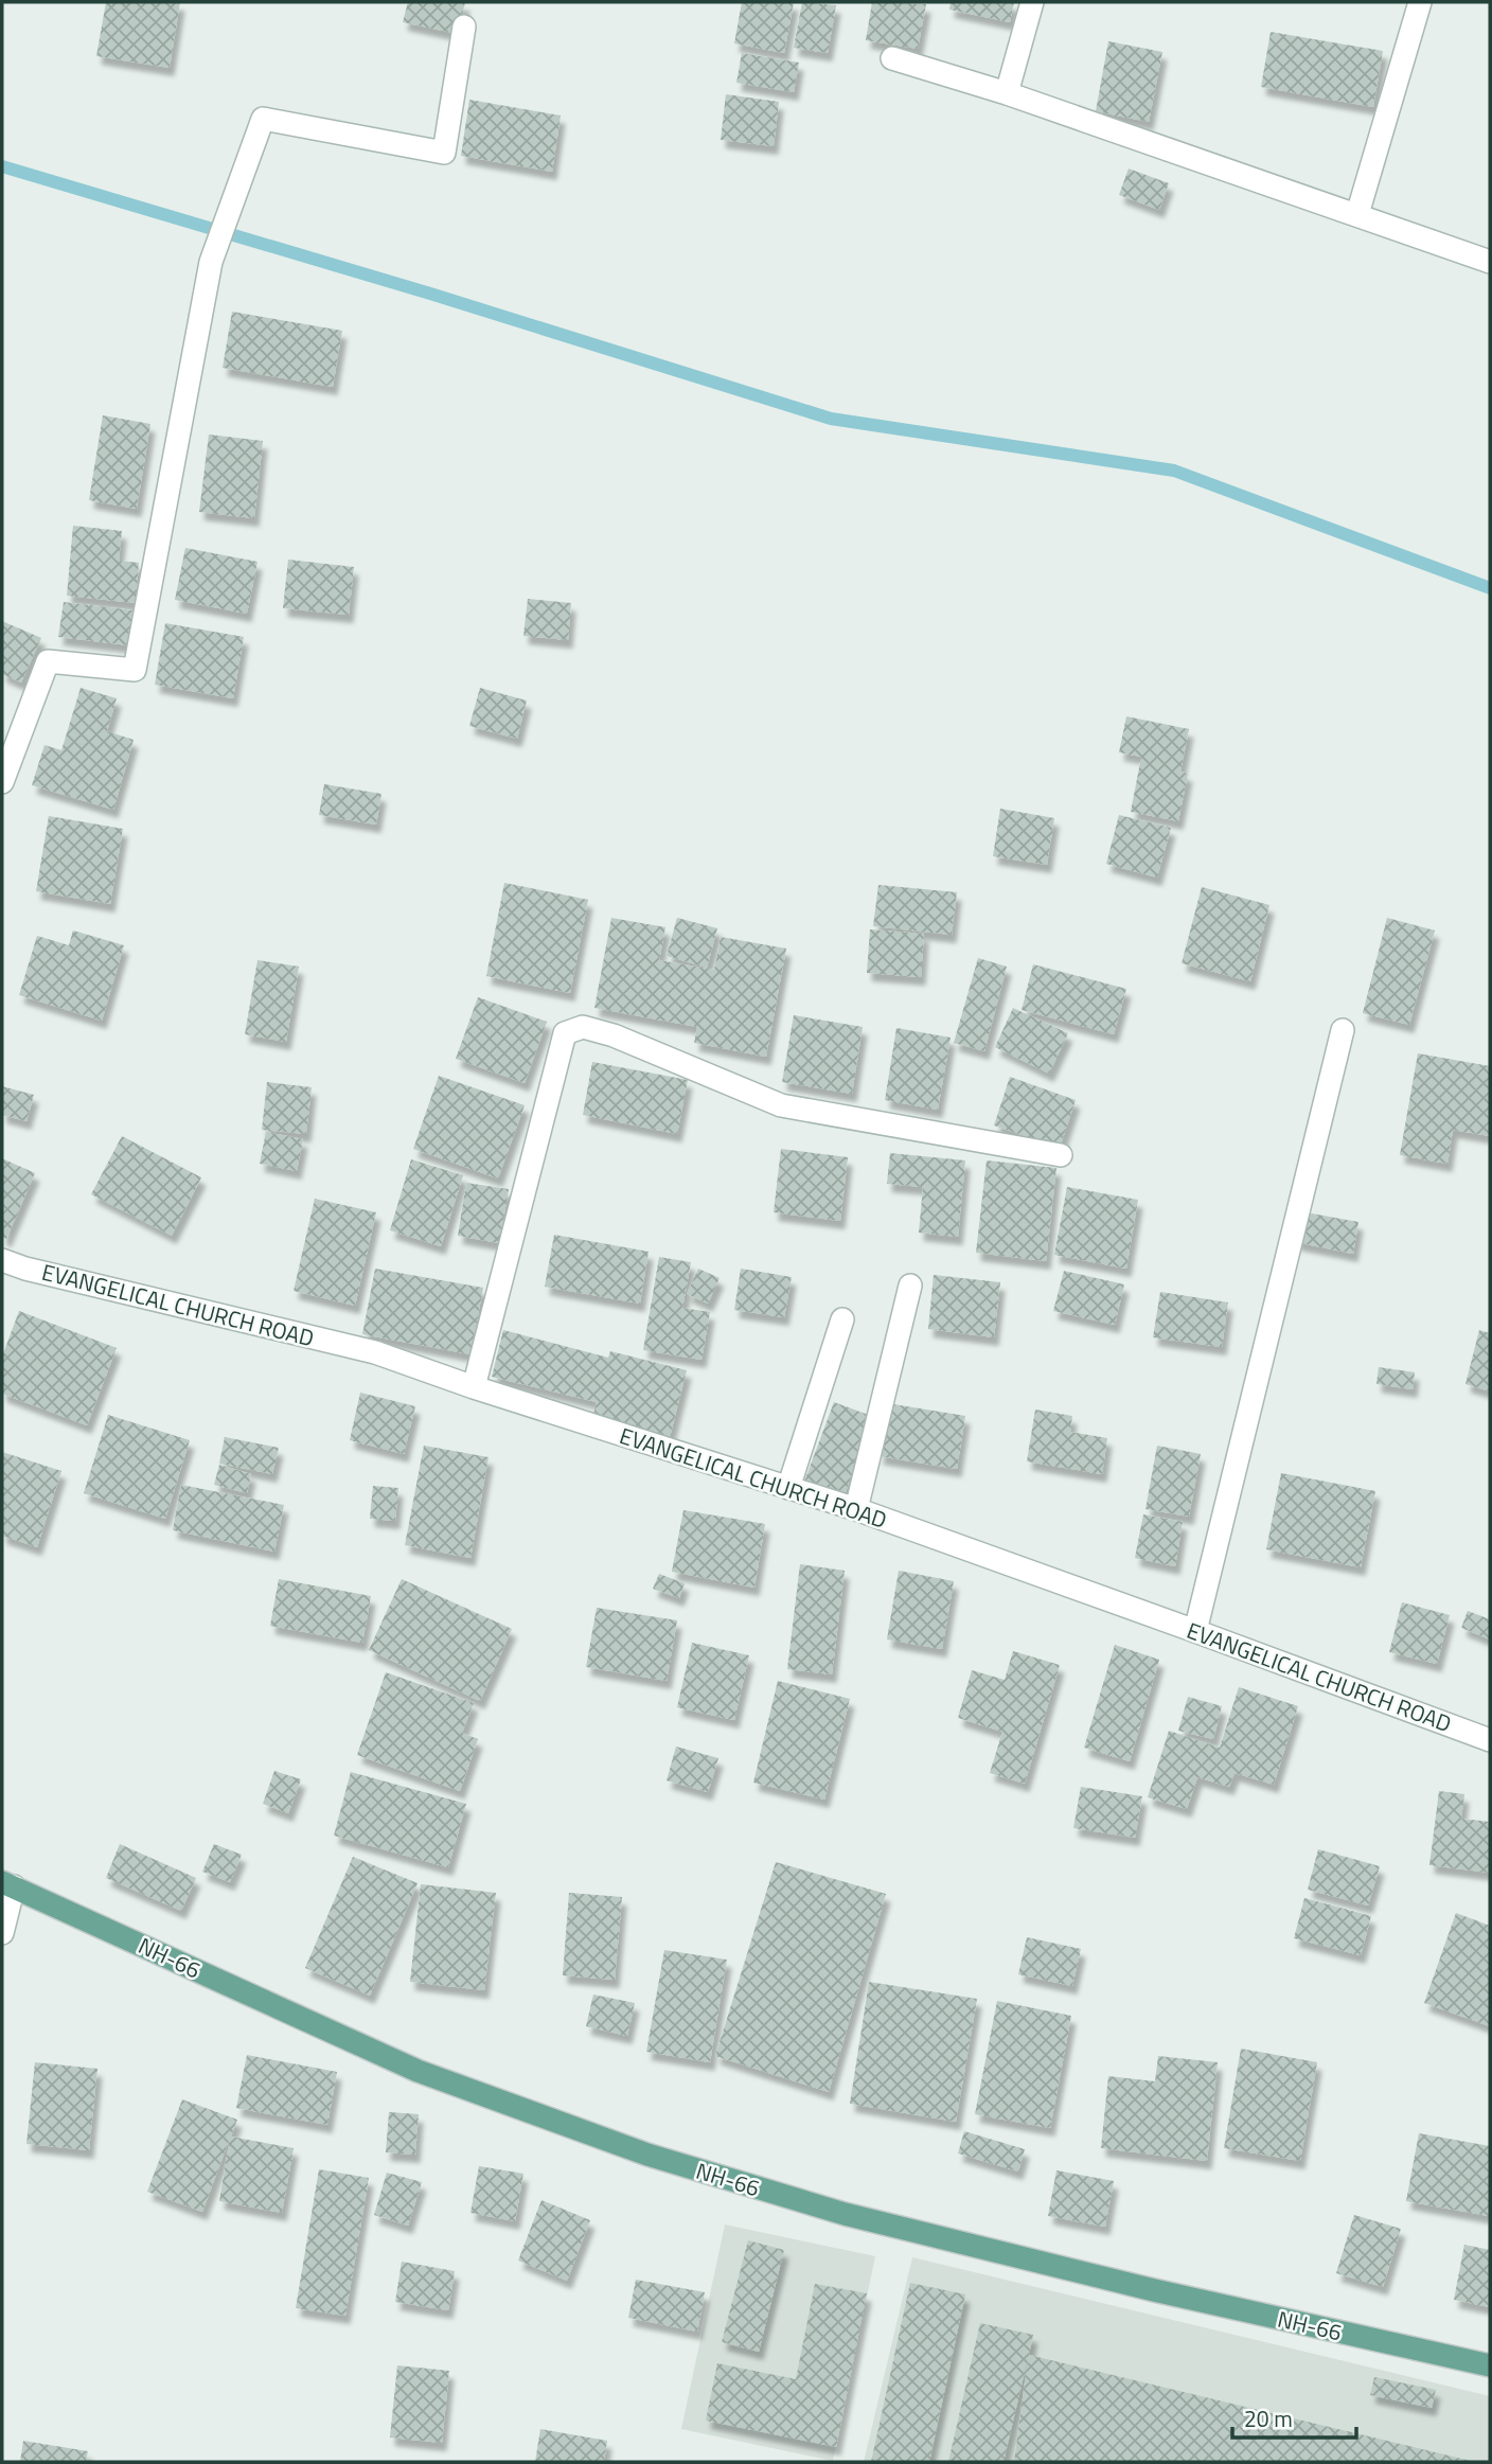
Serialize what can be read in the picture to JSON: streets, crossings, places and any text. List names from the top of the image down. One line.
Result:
{"streets":{"main road":["NH-66"],"street":["EVANGELICAL CHURCH ROAD"]},"scale_bar":"20 m"}
